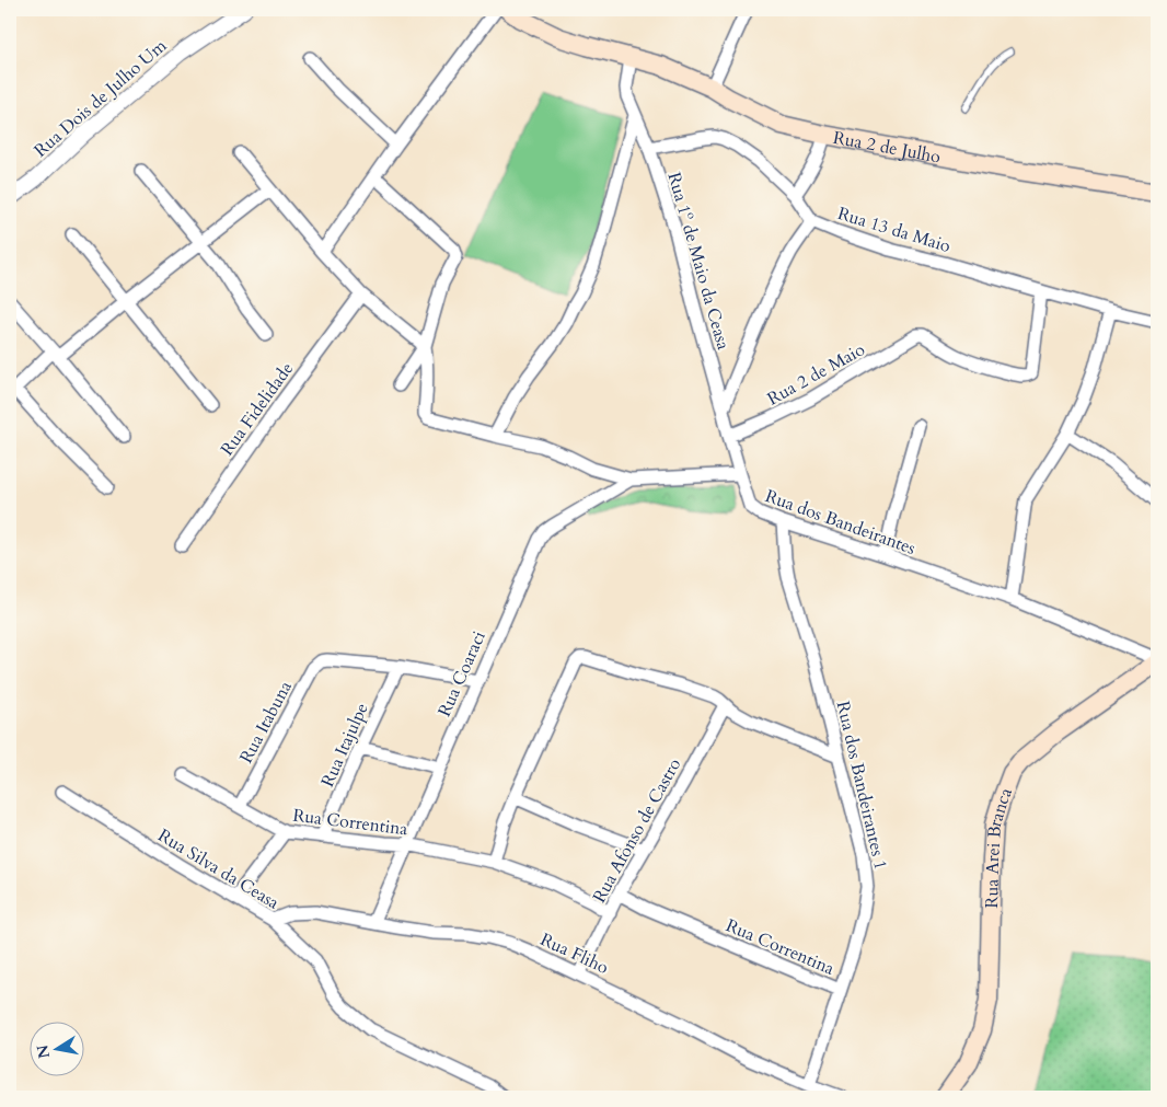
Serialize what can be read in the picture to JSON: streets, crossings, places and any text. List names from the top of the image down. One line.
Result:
{"streets":{"main road":["Rua 2 de Julho","Rua Arei Branca"],"street":["Rua Dois de Julho Um","Rua 13 da Maio","Rua 1º de Maio da Ceasa","Rua 2 de Maio","Rua Fidelidade","Rua dos Bandeirantes","Rua Coaraci","Rua Itabuna","Rua Itajulpe","Rua dos Bandeirantes 1","Rua Correntina","Rua Afonso de Castro","Rua Silva da Ceasa","Rua Fliho"]},"crossings":[["Rua 2 de Julho","Rua 1º de Maio da Ceasa"],["Rua 13 da Maio","Rua 1º de Maio da Ceasa"],["Rua 13 da Maio","Rua 2 de Maio"],["Rua 1º de Maio da Ceasa","Rua 2 de Maio"],["Rua 1º de Maio da Ceasa","Rua dos Bandeirantes"],["Rua dos Bandeirantes","Rua dos Bandeirantes 1"],["Rua dos Bandeirantes","Rua Arei Branca"],["Rua Coaraci","Rua Correntina"],["Rua Coaraci","Rua Fliho"],["Rua Itabuna","Rua Itajulpe"],["Rua Itabuna","Rua Correntina"],["Rua Itajulpe","Rua Correntina"],["Rua dos Bandeirantes 1","Rua Correntina"],["Rua dos Bandeirantes 1","Rua Fliho"],["Rua Correntina","Rua Afonso de Castro"],["Rua Afonso de Castro","Rua Fliho"],["Rua Silva da Ceasa","Rua Fliho"]],"north":"left"}
